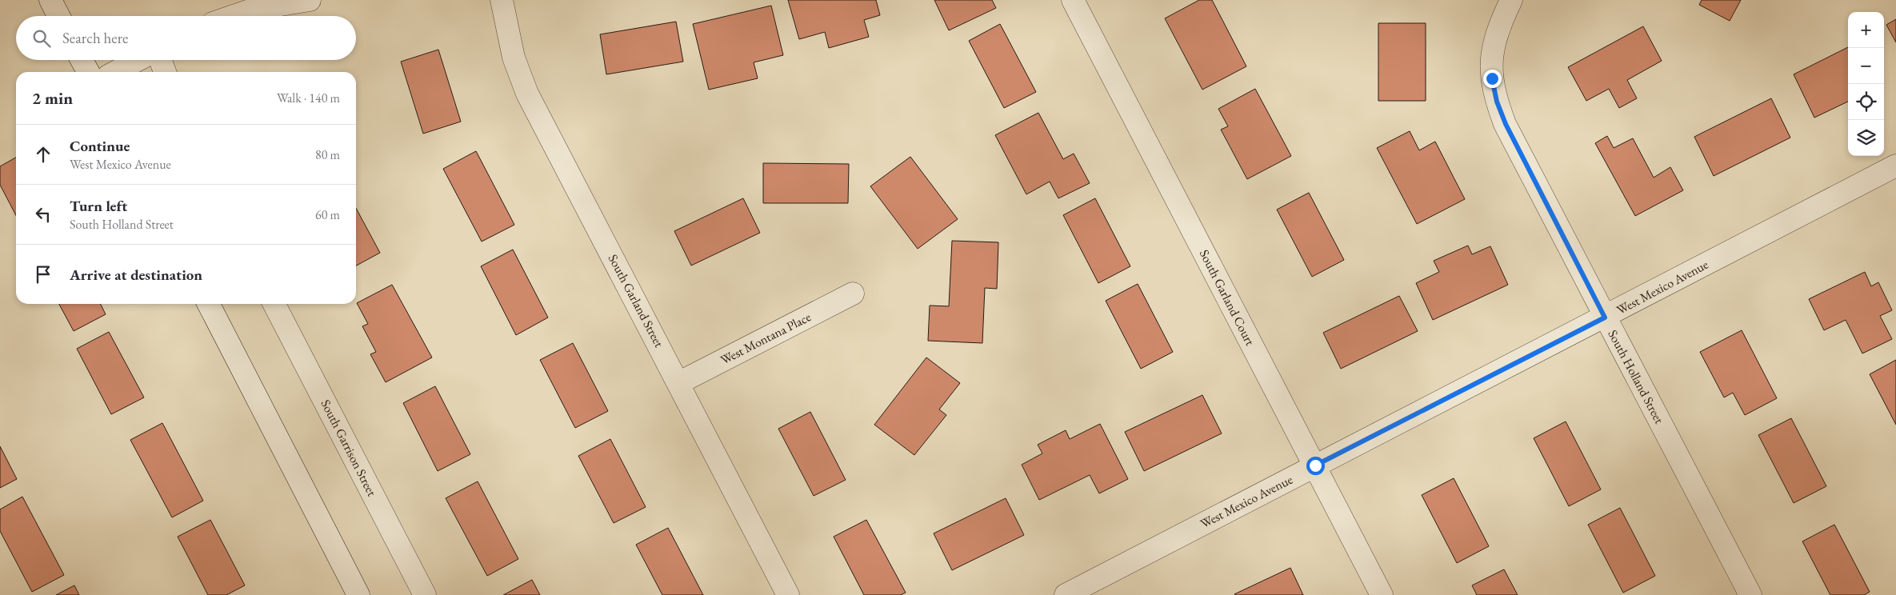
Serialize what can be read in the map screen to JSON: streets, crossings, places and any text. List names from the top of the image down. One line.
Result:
{"streets":{"street":["West Mexico Avenue","South Garland Court","South Garland Street","West Montana Place","South Holland Street","South Garrison Street"]},"crossings":[["West Mexico Avenue","South Garland Court"],["West Mexico Avenue","South Holland Street"],["South Garland Street","West Montana Place"]],"page":{"map_buttons":["+","−"],"search":"Search here","heading":["2 min","Walk · 140 m"],"list":[["Continue","West Mexico Avenue","80 m"],["Turn left","South Holland Street","60 m"],"Arrive at destination"]}}
